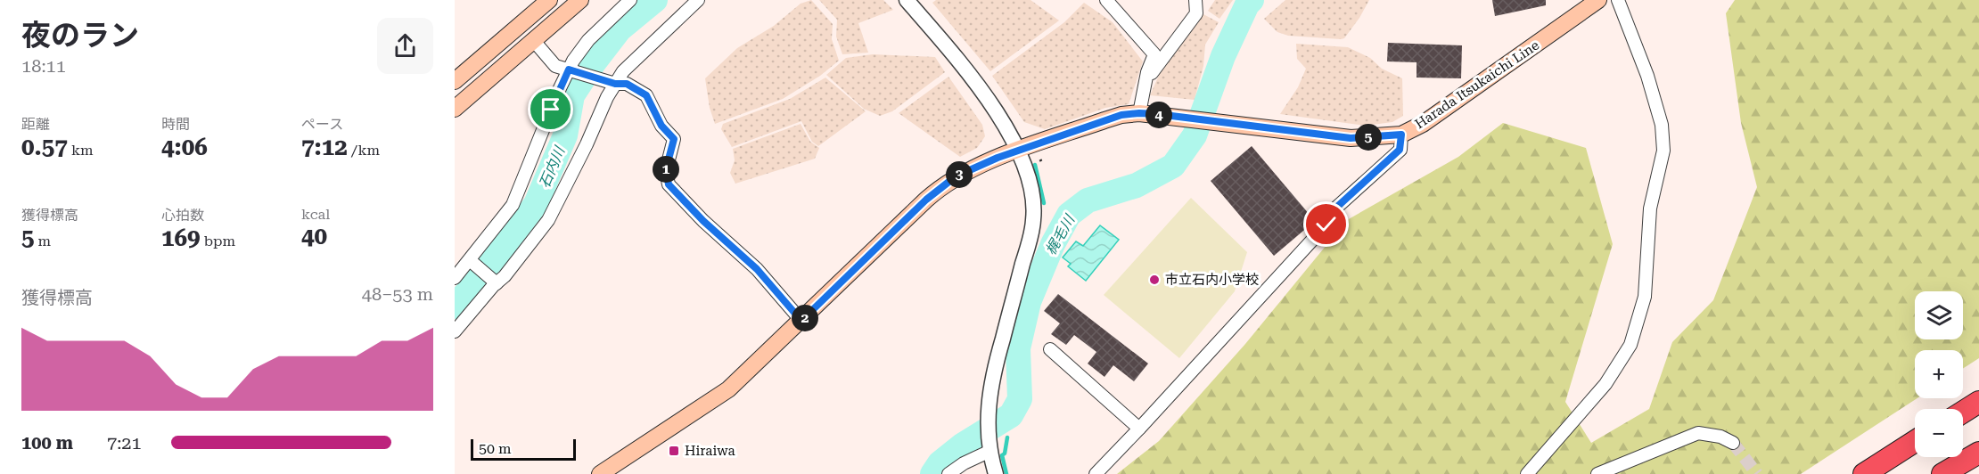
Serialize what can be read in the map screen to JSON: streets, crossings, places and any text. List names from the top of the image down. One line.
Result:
{"streets":{"main road":["Harada Itsukaichi Line"]},"water":["石内川","梶毛川"],"places":{"other":["市立石内小学校"],"transit":["Hiraiwa"]},"scale_bar":"50 m","page":{"heading":["夜のラン","18:11"],"stats":[["距離","0.57 km"],["時間","4:06"],["ペース","7:12 /km"],["獲得標高","5 m"],["心拍数","169 bpm"],["kcal","40"]],"pins":["4","5","1","3","2"],"chart":["獲得標高","48–53 m"],"map_buttons":["+","−"],"list":[{"name":"100 m","note":"7:21"}],"scale":"50 m"}}
